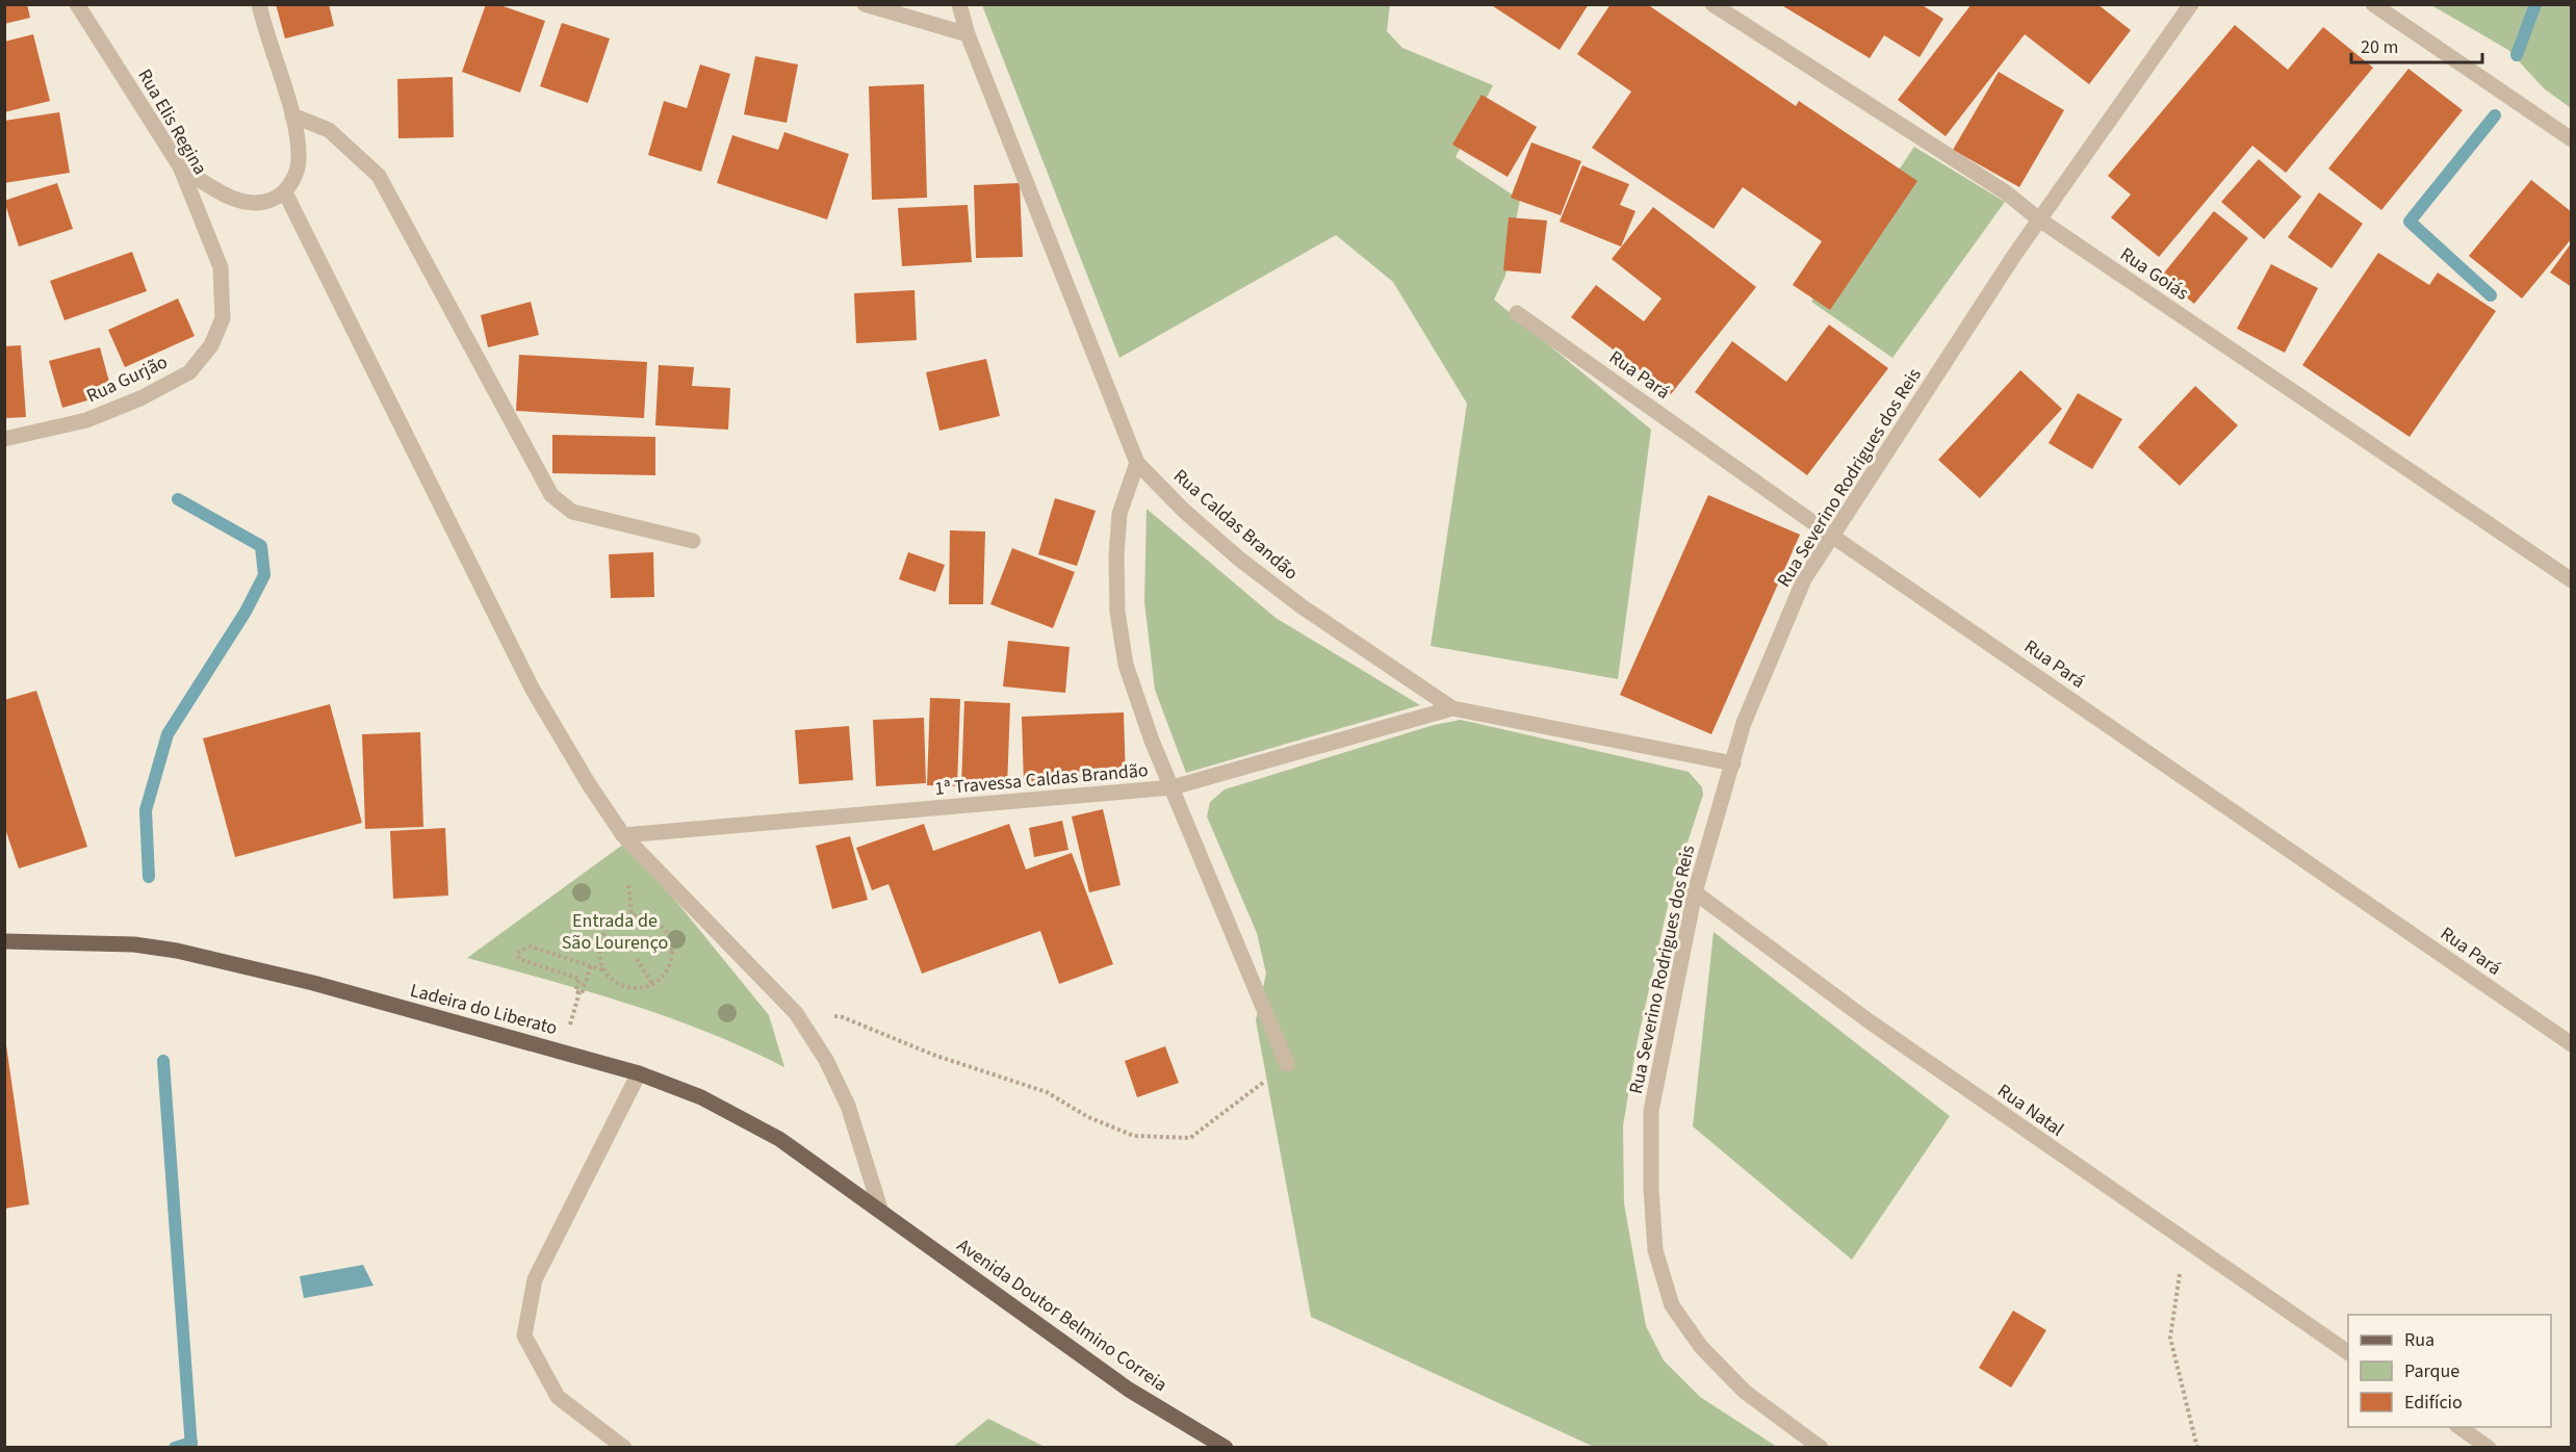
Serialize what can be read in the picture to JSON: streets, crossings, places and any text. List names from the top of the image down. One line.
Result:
{"streets":{"main road":["Ladeira do Liberato","Avenida Doutor Belmino Correia"],"street":["Rua Elis Regina","Rua Goiás","Rua Pará","Rua Gurjão","Rua Severino Rodrigues dos Reis","Rua Caldas Brandão","1ª Travessa Caldas Brandão","Rua Natal"]},"crossings":[["Rua Elis Regina","Rua Gurjão"],["Rua Goiás","Rua Severino Rodrigues dos Reis"],["Rua Pará","Rua Severino Rodrigues dos Reis"],["Rua Severino Rodrigues dos Reis","Rua Caldas Brandão"],["Rua Severino Rodrigues dos Reis","Rua Natal"],["Rua Caldas Brandão","1ª Travessa Caldas Brandão"],["Ladeira do Liberato","Avenida Doutor Belmino Correia"]],"parks":["Entrada de São Lourenço"],"legend":["Rua","Parque","Edifício"],"scale_bar":"20 m"}
